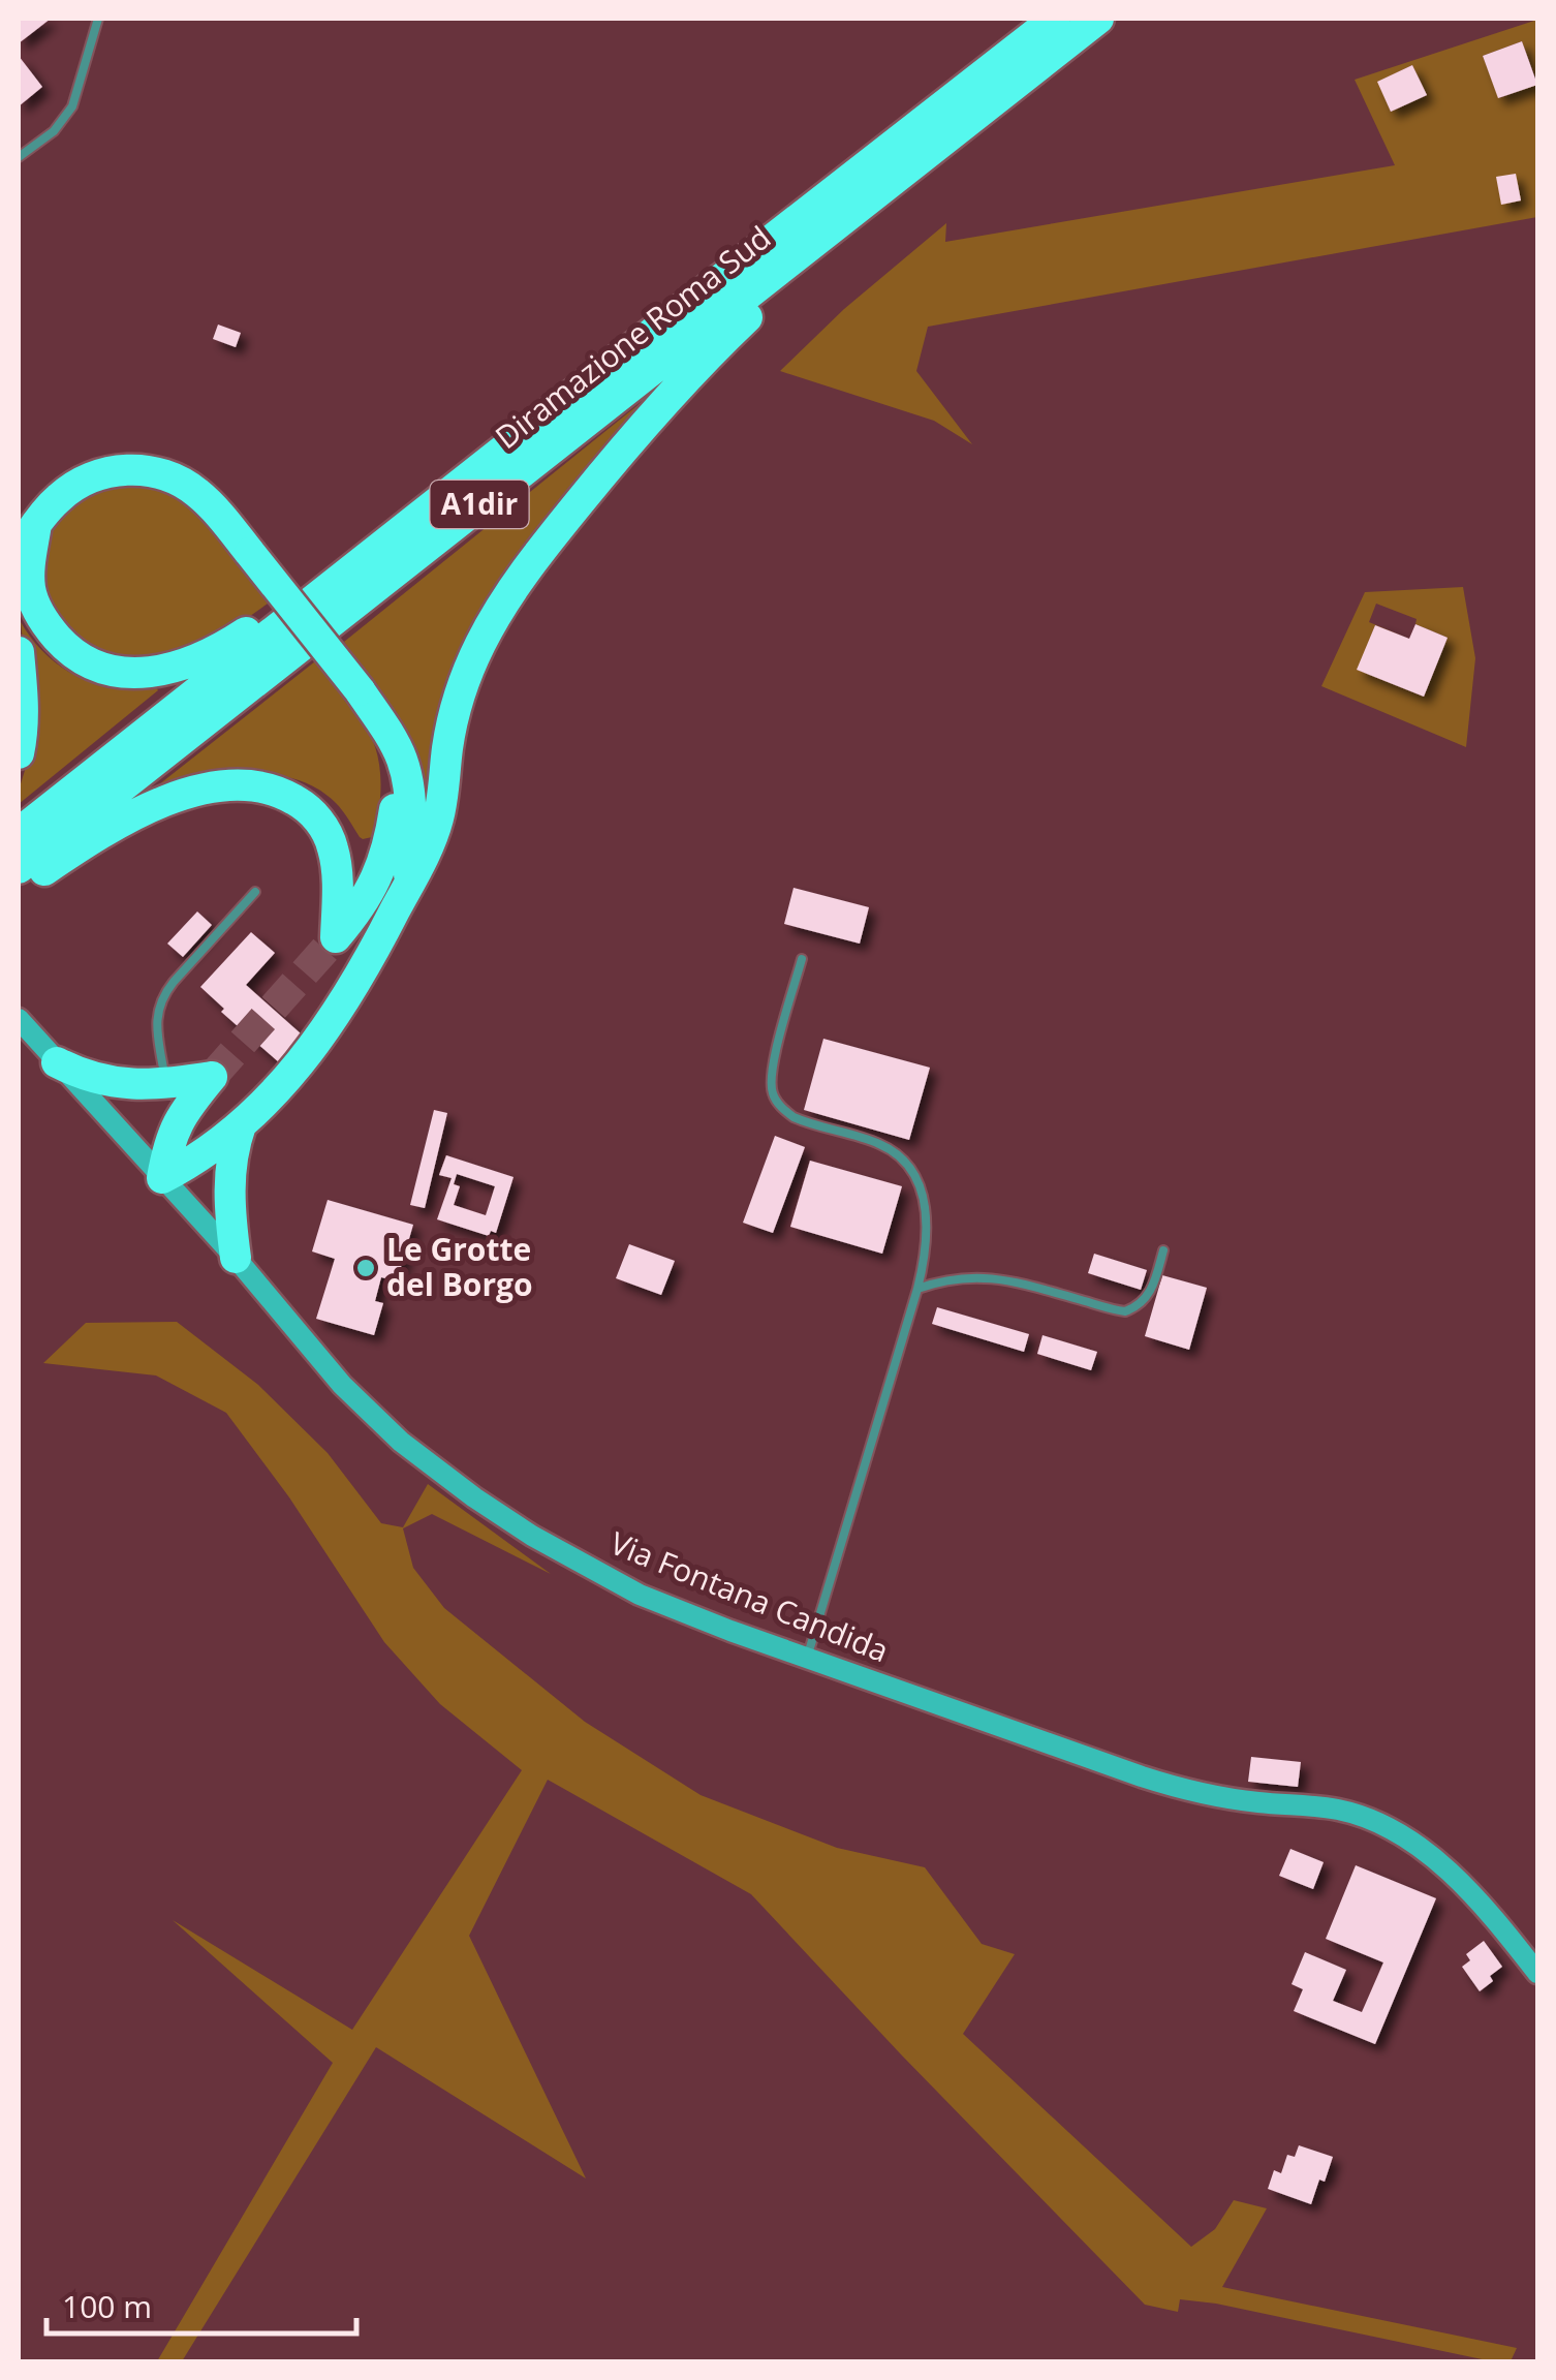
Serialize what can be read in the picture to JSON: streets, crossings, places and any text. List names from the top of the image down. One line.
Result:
{"streets":{"highway":["Diramazione Roma Sud","A1dir"],"main road":["Via Fontana Candida"]},"places":["Le Grotte del Borgo"],"scale_bar":"100 m"}
